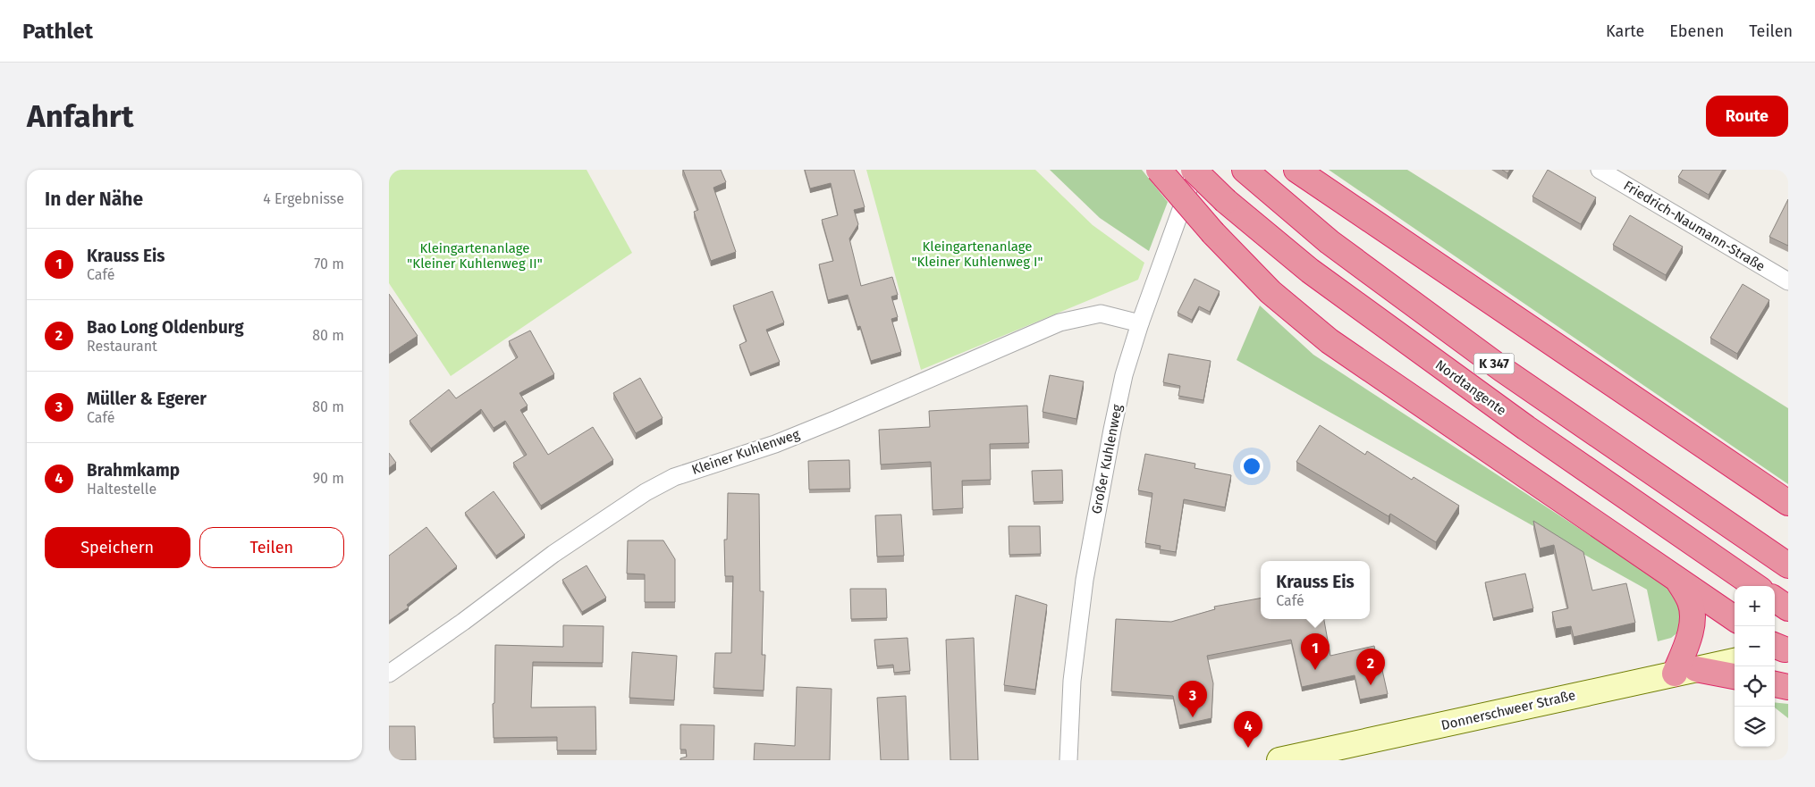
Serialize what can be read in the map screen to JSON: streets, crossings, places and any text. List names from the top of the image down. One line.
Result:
{"streets":{"highway":["K 347","Nordtangente"],"main road":["Donnerschweer Straße"],"street":["Friedrich-Naumann-Straße","Kleiner Kuhlenweg","Großer Kuhlenweg"]},"crossings":[["Nordtangente","Großer Kuhlenweg"],["Kleiner Kuhlenweg","Großer Kuhlenweg"]],"parks":["Kleingartenanlage \"Kleiner Kuhlenweg I\"","Kleingartenanlage \"Kleiner Kuhlenweg II\""],"page":{"header":"Pathlet","nav":["Karte","Ebenen","Teilen"],"buttons":["Route",["Speichern","Teilen"]],"title":"Anfahrt","heading":["In der Nähe","4 Ergebnisse"],"list":[{"mark":"1","name":"Krauss Eis","note":"Café","value":"70 m"},{"mark":"2","name":"Bao Long Oldenburg","note":"Restaurant","value":"80 m"},{"mark":"3","name":"Müller & Egerer","note":"Café","value":"80 m"},{"mark":"4","name":"Brahmkamp","note":"Haltestelle","value":"90 m"}],"popup":["Krauss Eis","Café"],"map_buttons":["+","−"],"pins":["1","2","3","4"]}}
